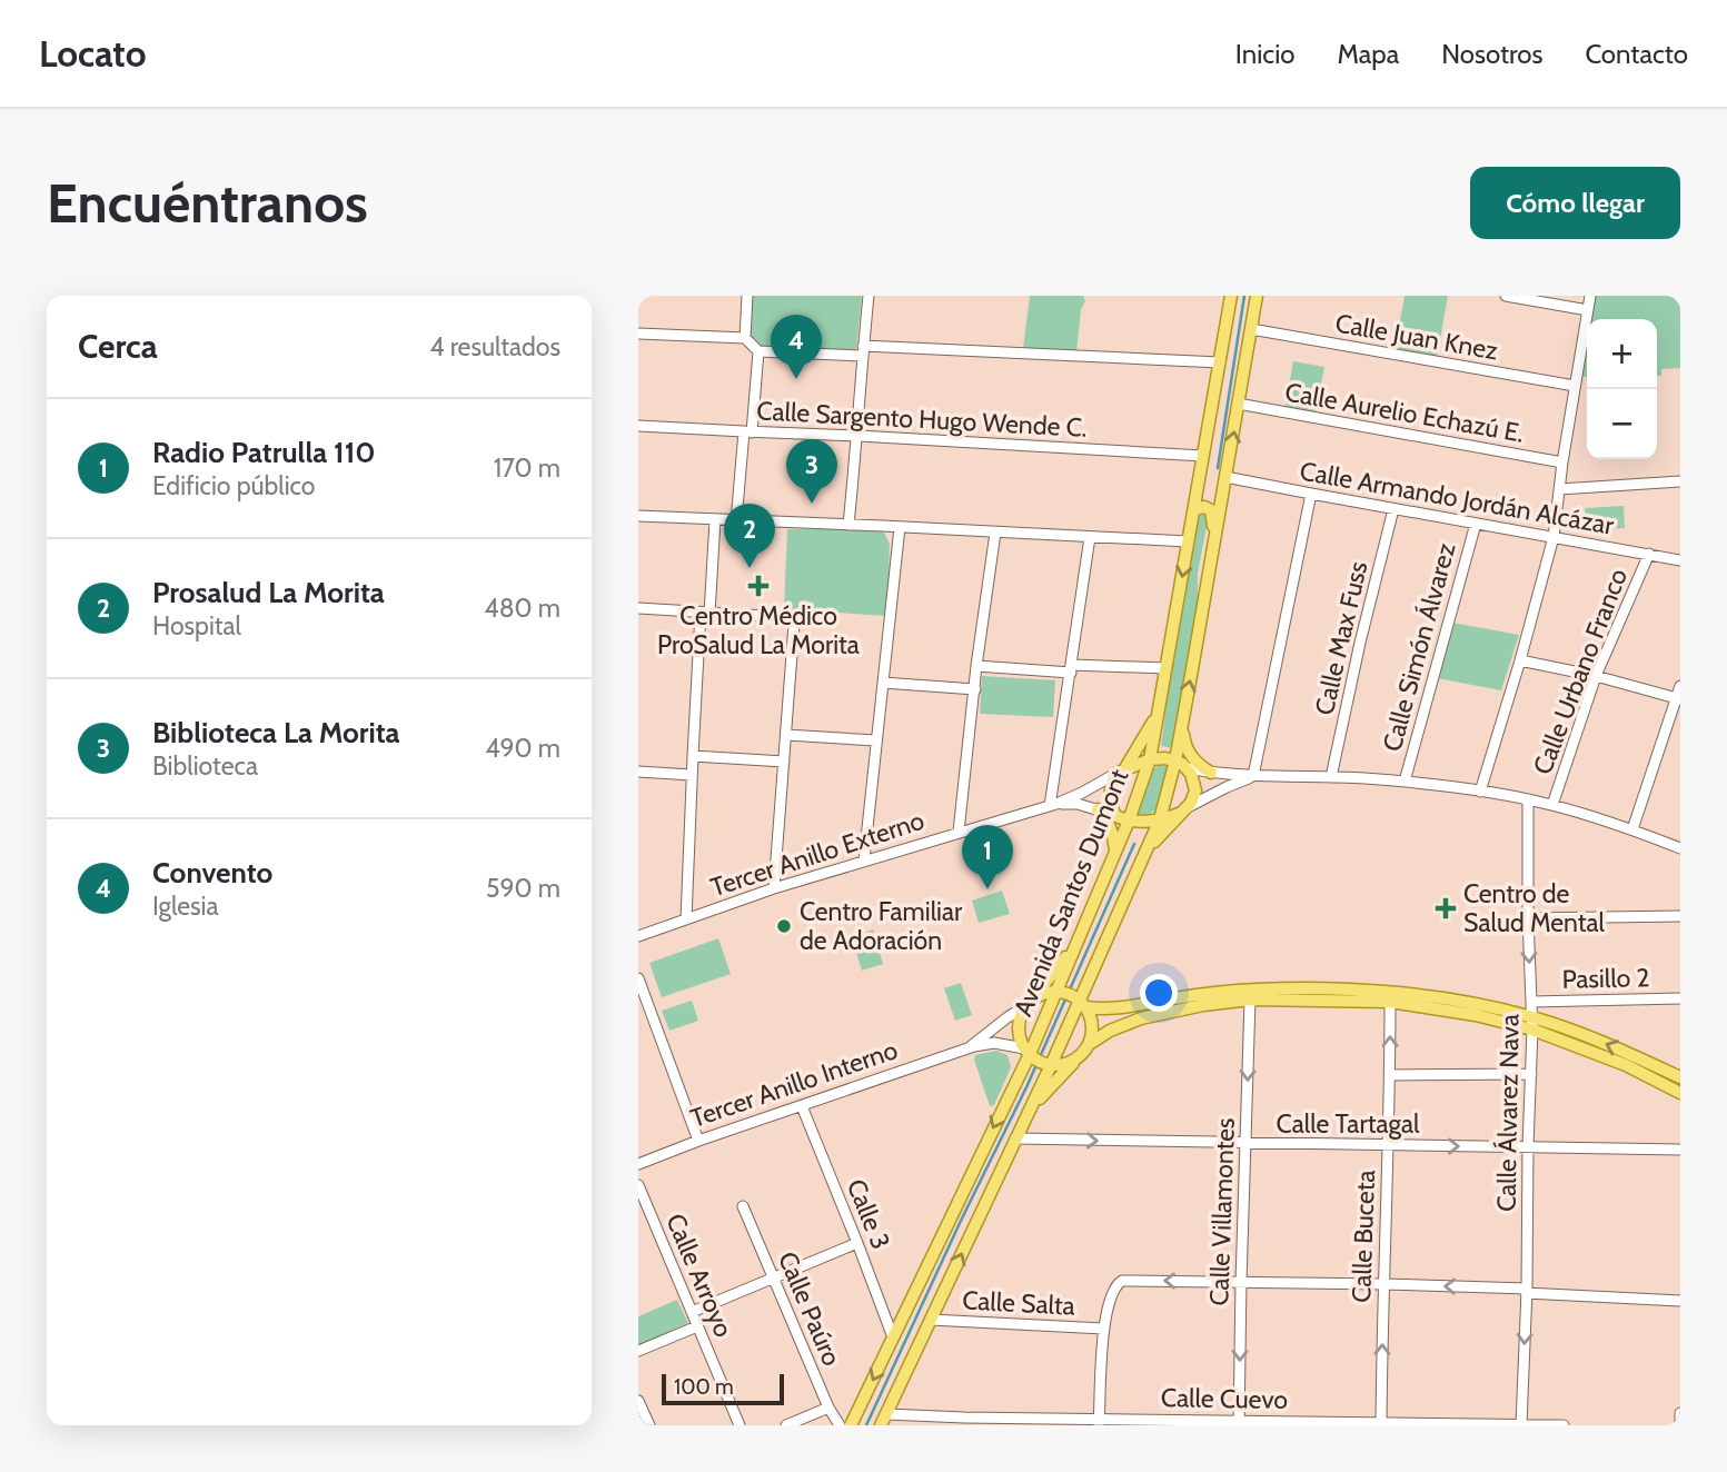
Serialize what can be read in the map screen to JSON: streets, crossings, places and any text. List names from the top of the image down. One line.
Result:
{"streets":{"main road":["Avenida Santos Dumont"],"street":["Calle Juan Knez","Calle Aurelio Echazú E.","Calle Sargento Hugo Wende C.","Calle Armando Jordán Alcázar","Calle Max Fuss","Calle Simón Álvarez","Calle Urbano Franco","Tercer Anillo Externo","Pasillo 2","Tercer Anillo Interno","Calle Álvarez Nava","Calle Tartagal","Calle Villamontes","Calle 3","Calle Buceta","Calle Arroyo","Calle Salta","Calle Paúro","Calle Cuevo"]},"crossings":[["Calle Juan Knez","Avenida Santos Dumont"],["Calle Aurelio Echazú E.","Avenida Santos Dumont"],["Calle Sargento Hugo Wende C.","Avenida Santos Dumont"],["Calle Armando Jordán Alcázar","Calle Max Fuss"],["Calle Armando Jordán Alcázar","Calle Simón Álvarez"],["Calle Armando Jordán Alcázar","Calle Urbano Franco"],["Calle Armando Jordán Alcázar","Avenida Santos Dumont"],["Avenida Santos Dumont","Tercer Anillo Interno"],["Avenida Santos Dumont","Calle Tartagal"],["Avenida Santos Dumont","Calle 3"],["Avenida Santos Dumont","Calle Salta"],["Avenida Santos Dumont","Calle Cuevo"],["Pasillo 2","Calle Álvarez Nava"],["Tercer Anillo Interno","Calle 3"],["Calle Álvarez Nava","Calle Tartagal"],["Calle Álvarez Nava","Calle Cuevo"],["Calle Tartagal","Calle Villamontes"],["Calle Tartagal","Calle Buceta"],["Calle Villamontes","Calle Cuevo"],["Calle Buceta","Calle Cuevo"]],"one_way":["Calle Villamontes","Calle Buceta"],"places":{"health":["Centro Médico ProSalud La Morita","Centro de Salud Mental"],"other":["Centro Familiar de Adoración"]},"scale_bar":"100 m","page":{"header":"Locato","nav":["Inicio","Mapa","Nosotros","Contacto"],"buttons":"Cómo llegar","title":"Encuéntranos","heading":["Cerca","4 resultados"],"pins":["4","3","2","1"],"map_buttons":["+","−"],"list":[{"mark":"1","name":"Radio Patrulla 110","note":"Edificio público","value":"170 m"},{"mark":"2","name":"Prosalud La Morita","note":"Hospital","value":"480 m"},{"mark":"3","name":"Biblioteca La Morita","note":"Biblioteca","value":"490 m"},{"mark":"4","name":"Convento","note":"Iglesia","value":"590 m"}],"scale":"100 m"}}
